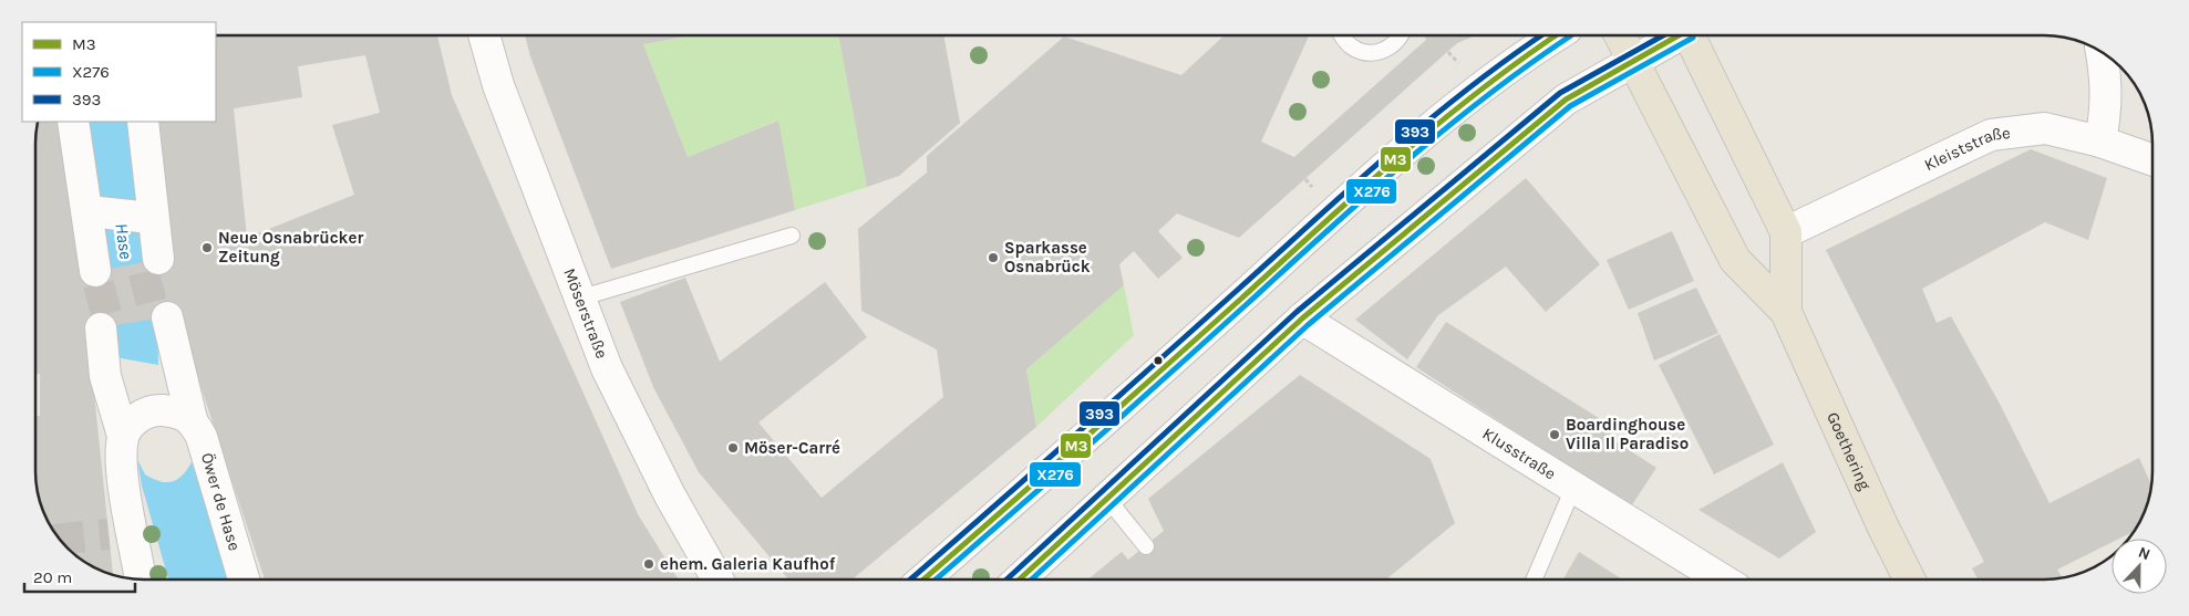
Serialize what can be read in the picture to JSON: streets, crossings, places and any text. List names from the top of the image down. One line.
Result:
{"streets":{"main road":["Goethering"],"street":["Kleiststraße","Möserstraße","Klusstraße","Öwer de Hase"]},"crossings":[["Kleiststraße","Goethering"]],"water":["Hase"],"places":["Neue Osnabrücker Zeitung","Sparkasse Osnabrück","Boardinghouse Villa Il Paradiso","Möser-Carré","ehem. Galeria Kaufhof"],"lines":["transit line M3","transit line X276","transit line 393"],"legend":["M3","X276","393"],"scale_bar":"20 m","north":"top"}
